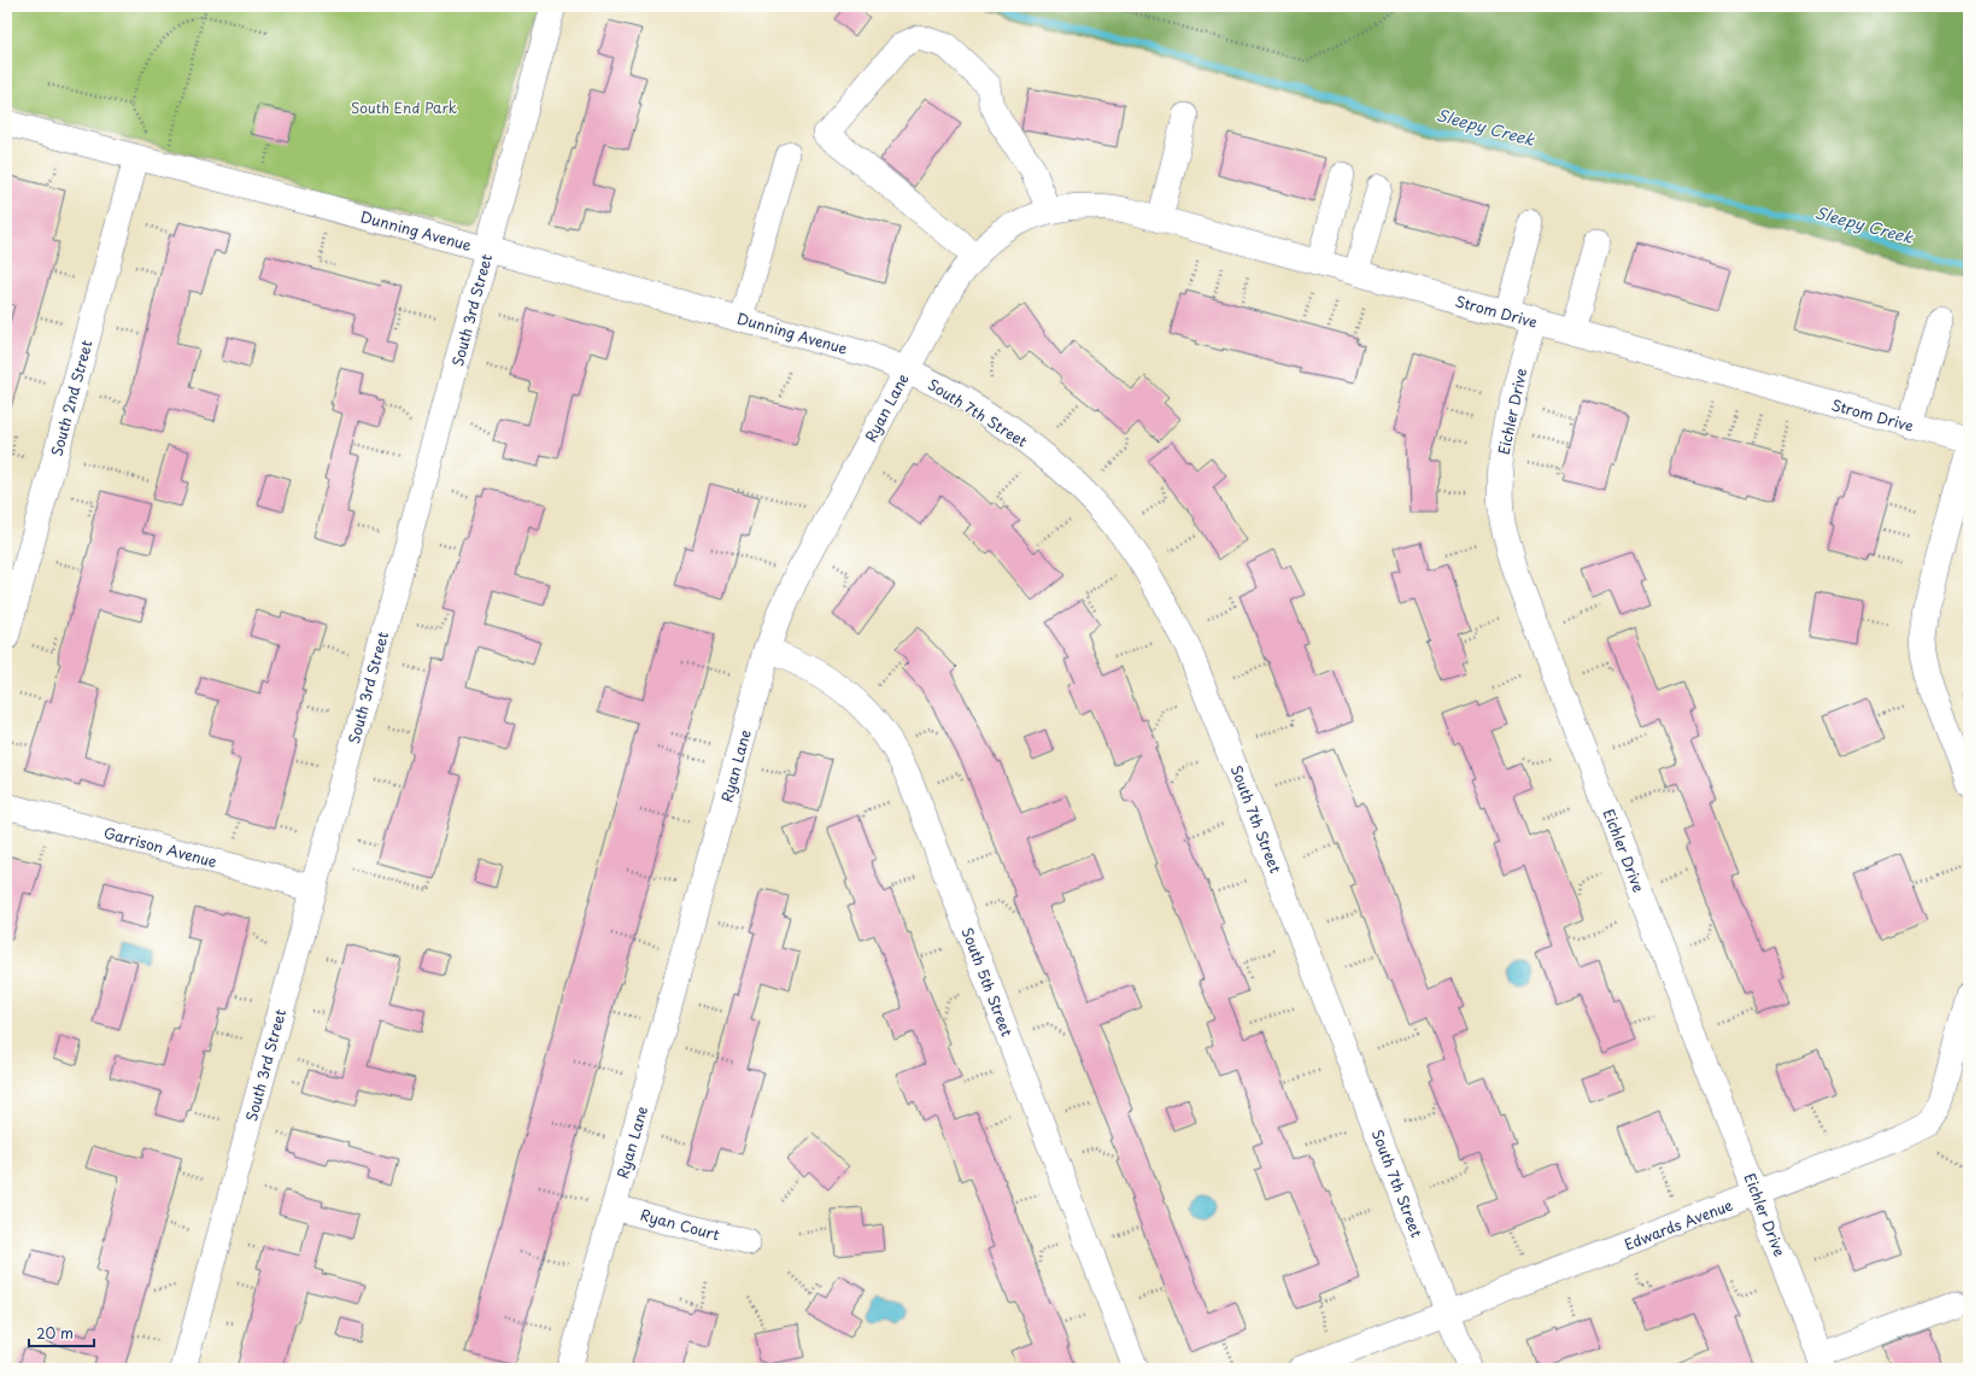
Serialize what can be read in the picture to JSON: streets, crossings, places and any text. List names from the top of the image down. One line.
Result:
{"streets":{"street":["Dunning Avenue","South 3rd Street","Strom Drive","South 2nd Street","Ryan Lane","Eichler Drive","South 7th Street","Garrison Avenue","South 5th Street","Ryan Court","Edwards Avenue"]},"crossings":[["Dunning Avenue","South 3rd Street"],["Dunning Avenue","South 2nd Street"],["Dunning Avenue","Ryan Lane"],["Dunning Avenue","South 7th Street"],["South 3rd Street","Garrison Avenue"],["Strom Drive","Ryan Lane"],["Strom Drive","Eichler Drive"],["Ryan Lane","South 7th Street"],["Ryan Lane","South 5th Street"],["Ryan Lane","Ryan Court"],["Eichler Drive","Edwards Avenue"],["South 7th Street","Edwards Avenue"]],"water":["Sleepy Creek"],"parks":["South End Park"],"scale_bar":"20 m"}
